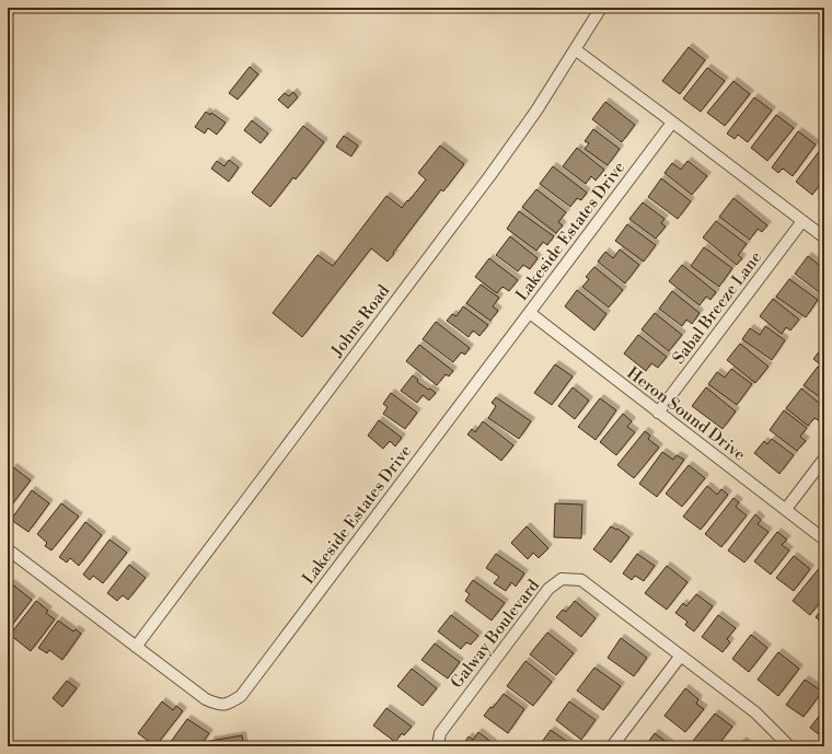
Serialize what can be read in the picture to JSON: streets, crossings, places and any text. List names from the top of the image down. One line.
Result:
{"streets":{"street":["Lakeside Estates Drive","Sabal Breeze Lane","Johns Road","Heron Sound Drive","Galway Boulevard"]},"crossings":[["Lakeside Estates Drive","Johns Road"],["Lakeside Estates Drive","Heron Sound Drive"],["Sabal Breeze Lane","Heron Sound Drive"]]}
